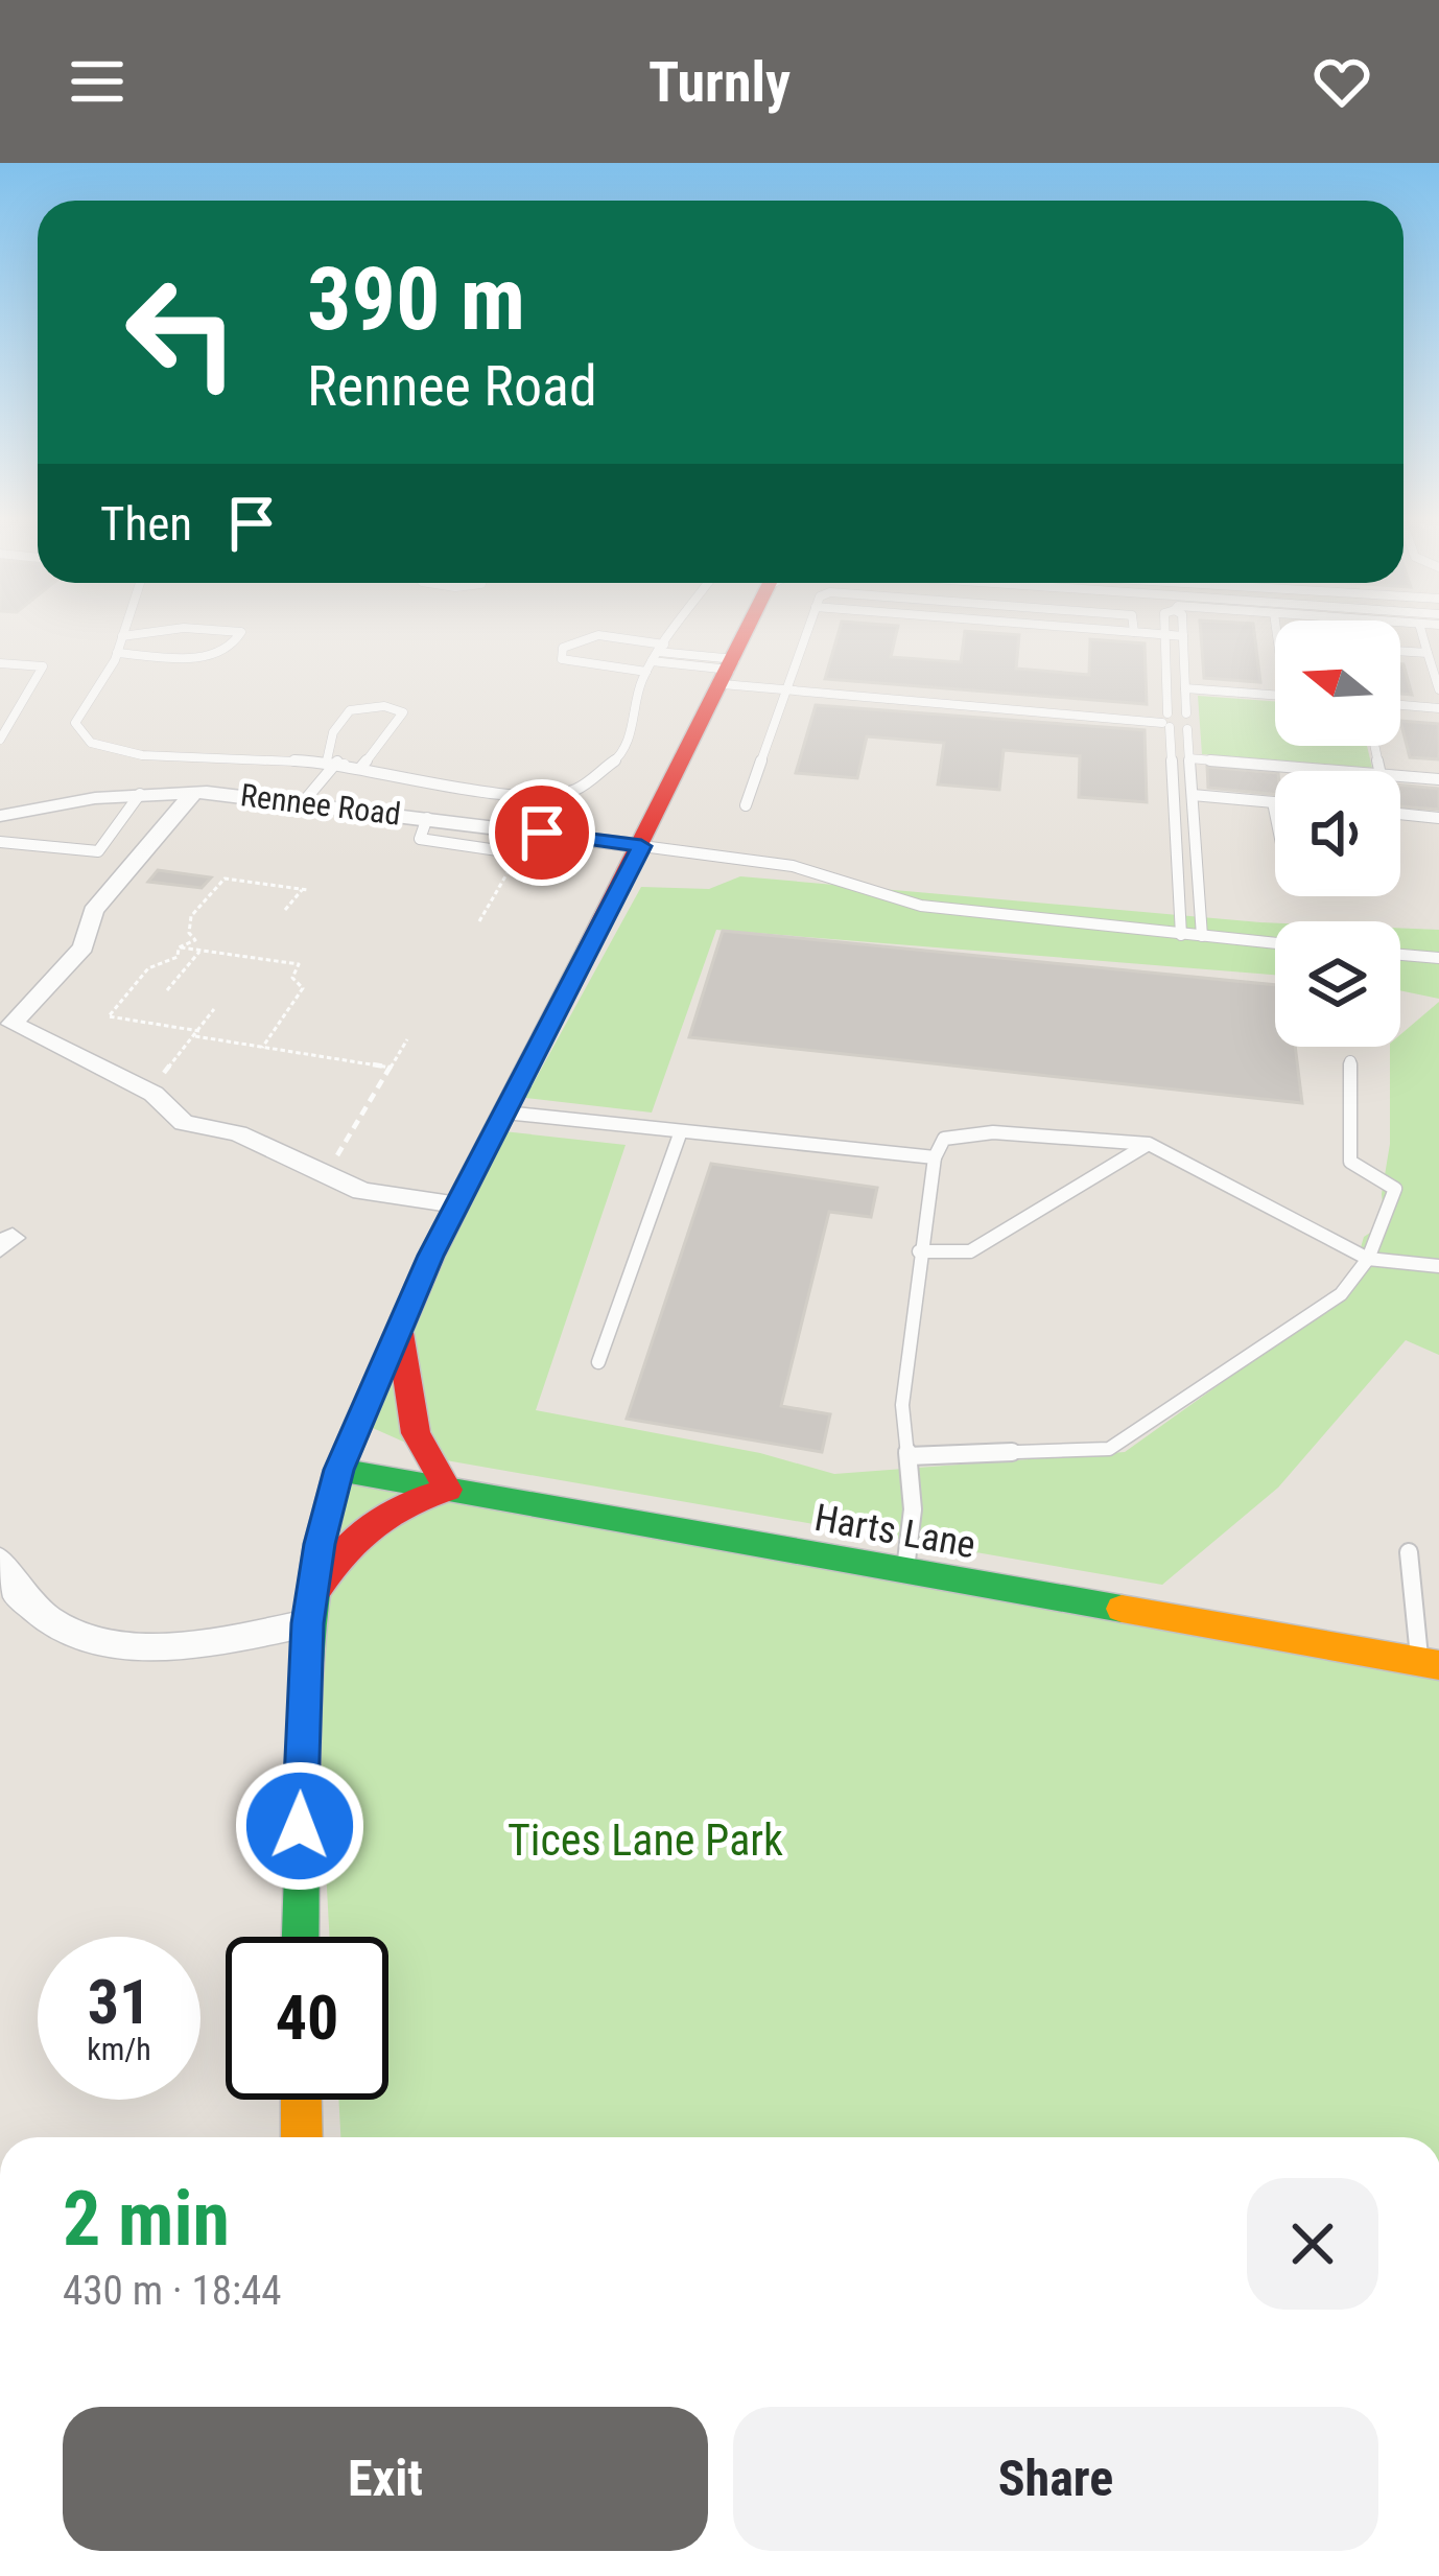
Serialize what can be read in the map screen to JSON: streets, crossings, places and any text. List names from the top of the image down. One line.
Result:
{"streets":{"street":["Rennee Road","Harts Lane"]},"parks":["Tices Lane Park"],"north":"left","page":{"header":"Turnly","turn":["390 m","Rennee Road"],"then":"Then","speed":"31 km/h","limit":"40","heading":["2 min","430 m · 18:44"],"buttons":["Exit","Share"]}}
